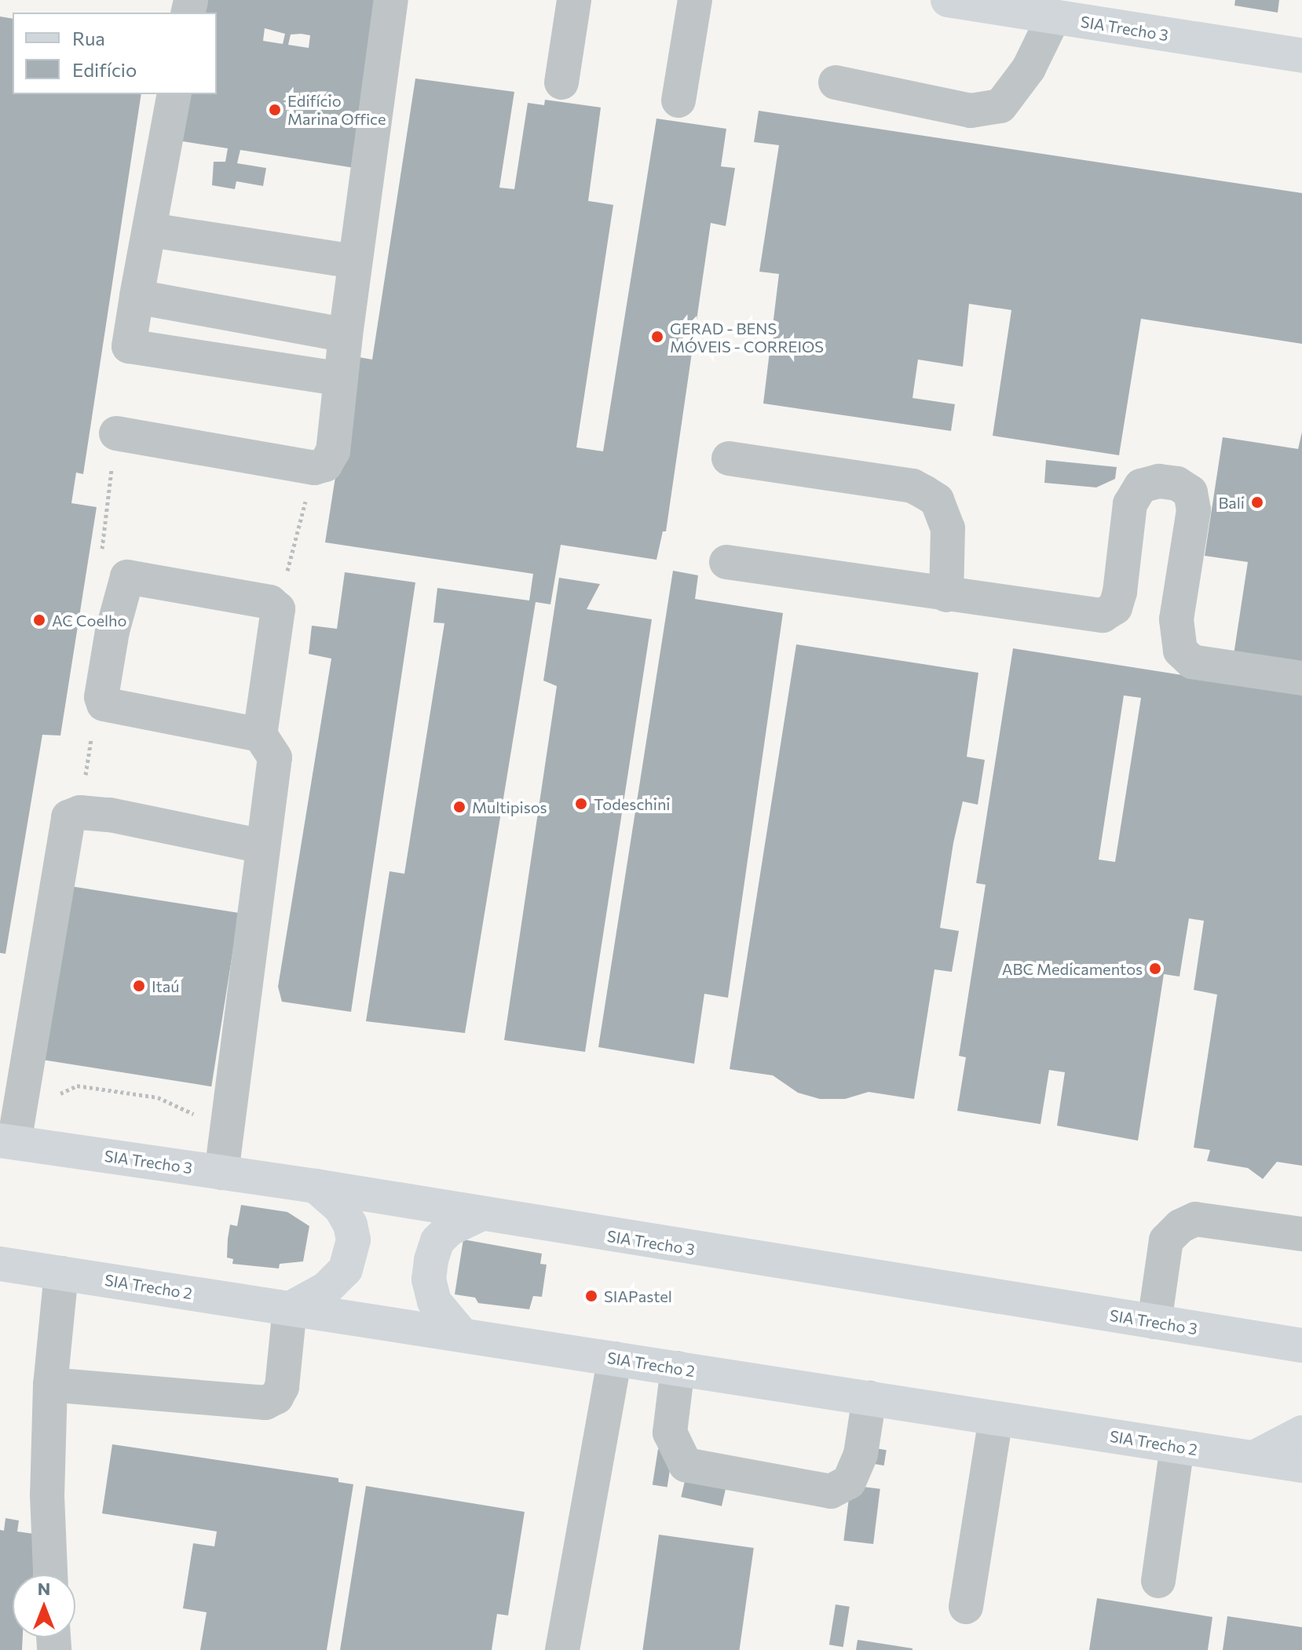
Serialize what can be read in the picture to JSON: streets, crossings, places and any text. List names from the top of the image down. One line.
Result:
{"streets":{"main road":["SIA Trecho 3","SIA Trecho 2"]},"places":["Edifício Marina Office","GERAD - BENS MÓVEIS - CORREIOS","Bali","AC Coelho","Todeschini","Multipisos","ABC Medicamentos","Itaú","SIAPastel"],"legend":["Rua","Edifício"],"north":"top"}
